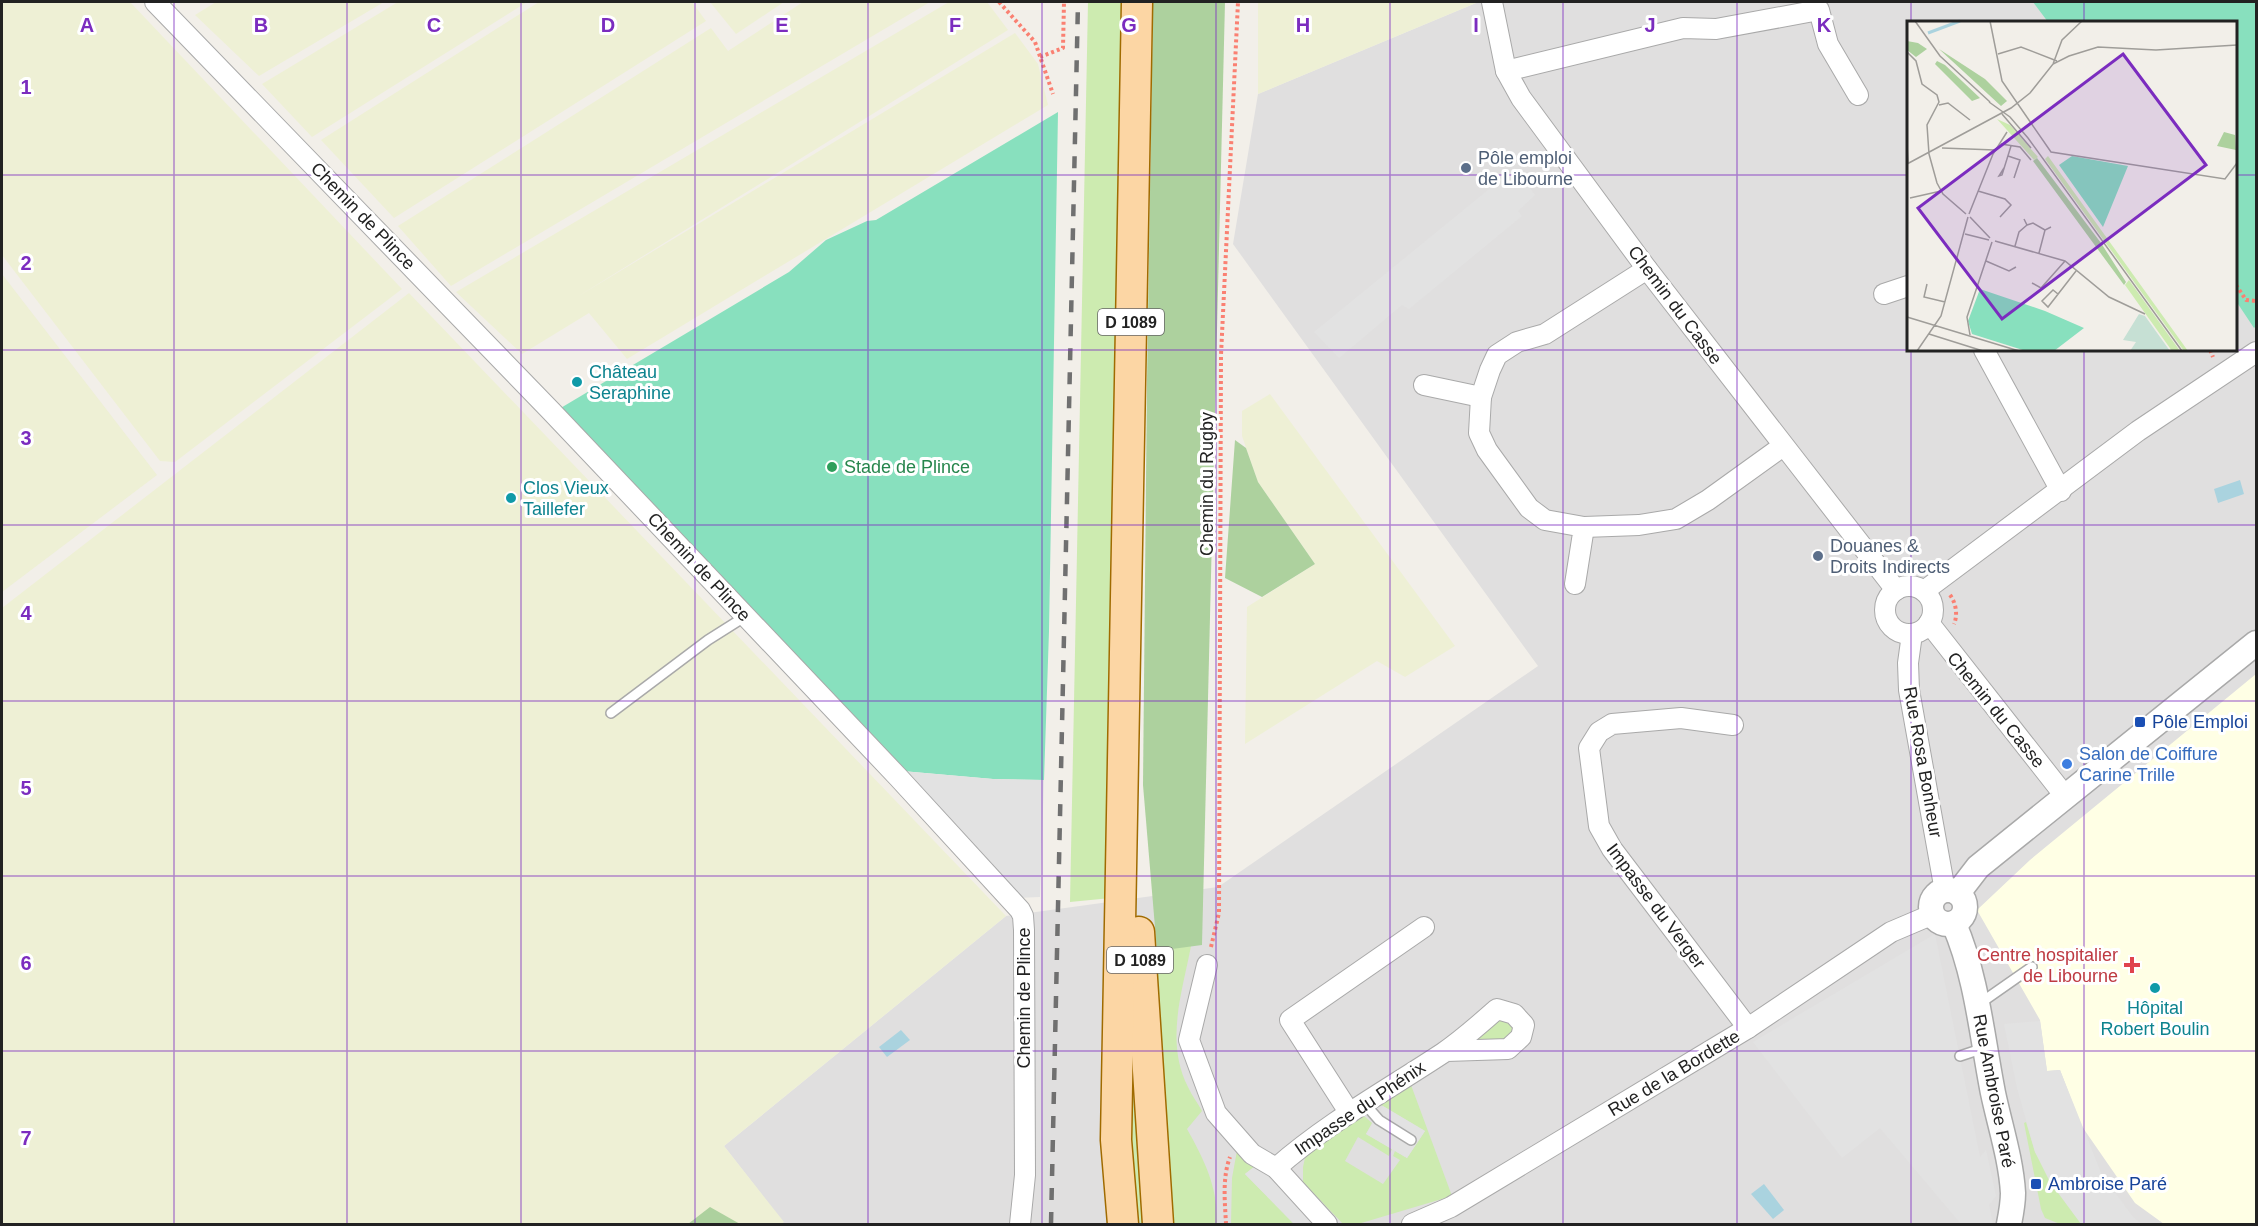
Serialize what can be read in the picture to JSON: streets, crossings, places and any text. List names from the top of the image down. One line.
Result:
{"streets":{"main road":["D 1089"],"street":["Chemin de Plince","Chemin du Casse","Rue Rosa Bonheur","Impasse du Verger","Rue de la Bordette","Rue Ambroise Paré","Impasse du Phénix"],"path":["Chemin du Rugby"]},"crossings":[["Chemin du Casse","Rue Rosa Bonheur"],["Rue Rosa Bonheur","Rue de la Bordette"],["Rue Rosa Bonheur","Rue Ambroise Paré"],["Impasse du Verger","Rue de la Bordette"],["Rue de la Bordette","Rue Ambroise Paré"]],"places":{"other":["Pôle emploi de Libourne","Château Seraphine","Stade de Plince","Clos Vieux Taillefer","Douanes & Droits Indirects","Salon de Coiffure Carine Trille","Hôpital Robert Boulin"],"transit":["Pôle Emploi","Ambroise Paré"],"health":["Centre hospitalier de Libourne"]},"grid":{"columns":["A","B","C","D","E","F","G","H","I","J","K"],"rows":["1","2","3","4","5","6","7"]}}
